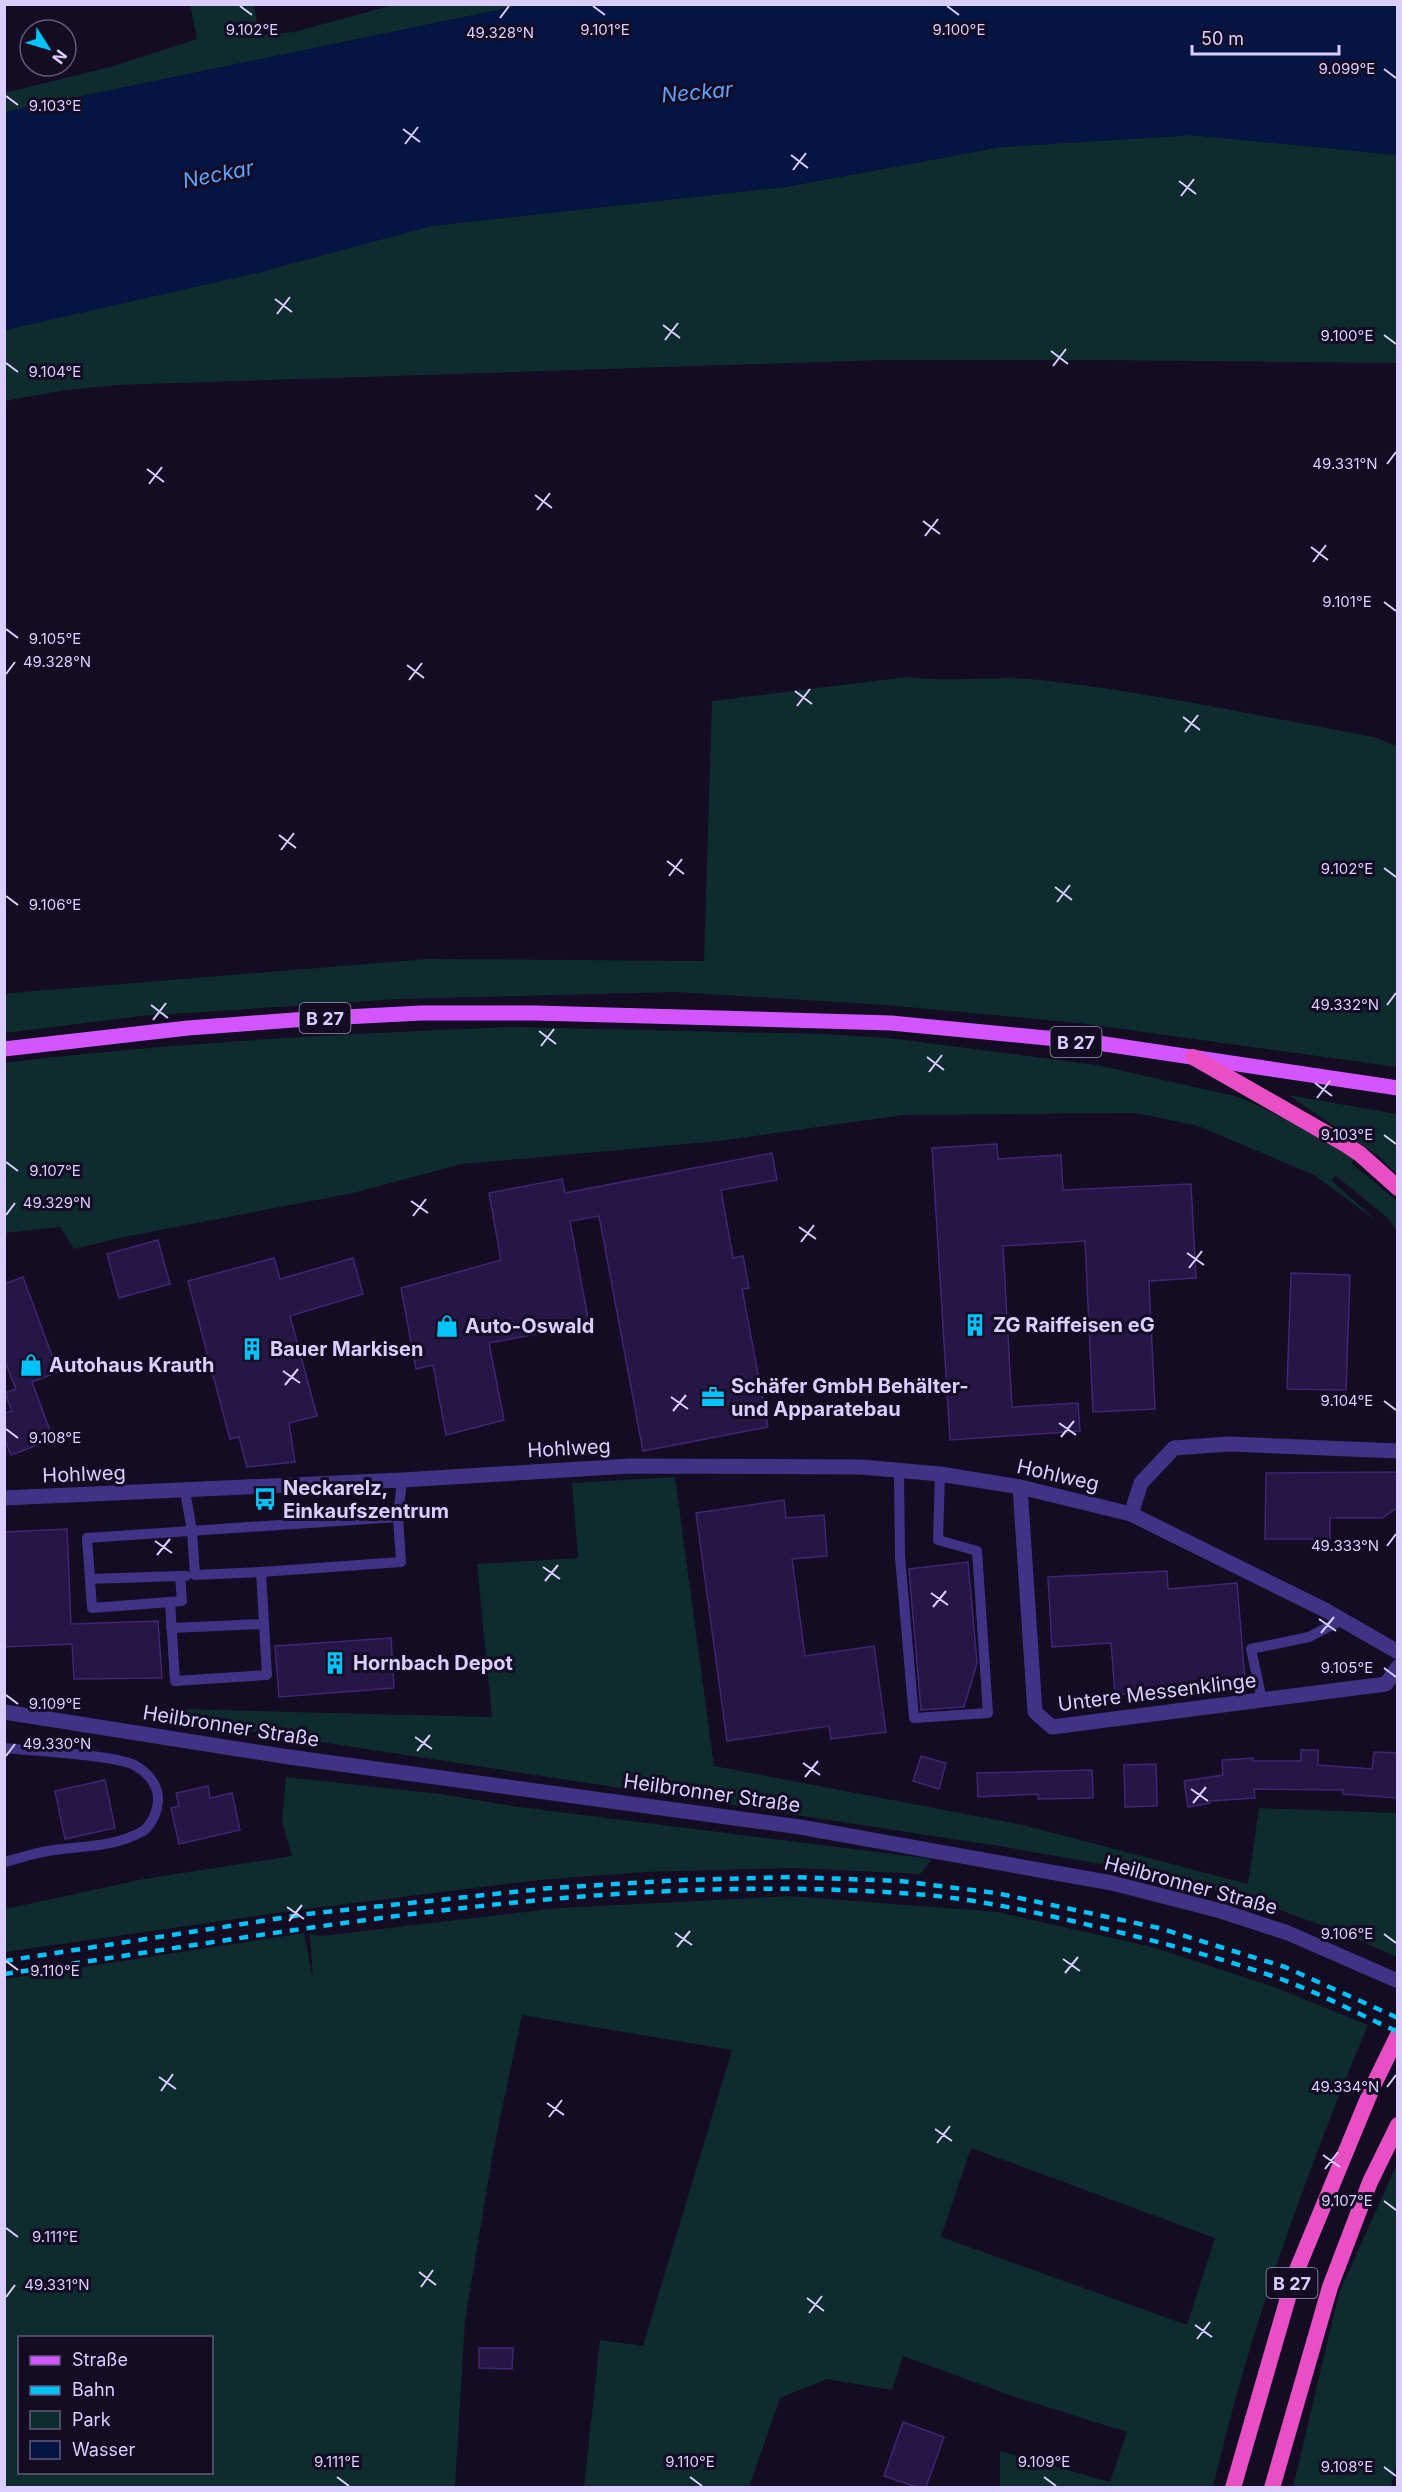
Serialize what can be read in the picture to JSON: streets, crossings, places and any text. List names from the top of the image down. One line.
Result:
{"streets":{"highway":["B 27"],"street":["Hohlweg","Untere Messenklinge","Heilbronner Straße"]},"crossings":[["Hohlweg","Untere Messenklinge"]],"water":["Neckar"],"places":{"building":["ZG Raiffeisen eG","Bauer Markisen","Hornbach Depot"],"shop":["Auto-Oswald","Autohaus Krauth"],"office":["Schäfer GmbH Behälter- und Apparatebau"],"bus stop":["Neckarelz, Einkaufszentrum"]},"legend":["Straße","Bahn","Park","Wasser"],"scale_bar":"50 m","north":"bottom right","coordinates":["9.102°E","9.101°E","9.100°E","49.328°N","9.099°E","9.103°E","9.104°E","49.331°N","9.105°E","9.106°E","49.332°N","9.107°E","49.329°N","9.108°E","49.333°N","9.109°E","49.330°N","9.110°E","49.334°N","9.111°E"]}
